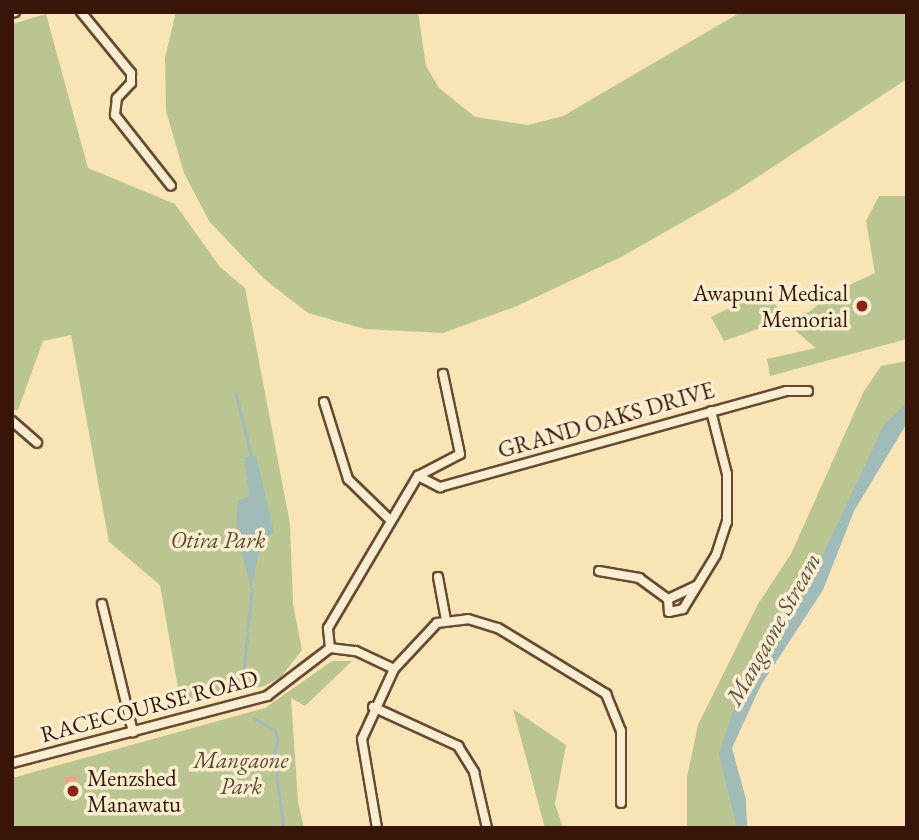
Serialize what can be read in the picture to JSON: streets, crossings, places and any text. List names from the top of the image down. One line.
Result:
{"streets":{"street":["GRAND OAKS DRIVE","RACECOURSE ROAD"]},"water":["Mangaone Stream"],"parks":["Otira Park","Mangaone Park"],"places":["Awapuni Medical Memorial","Menzshed Manawatu"]}
